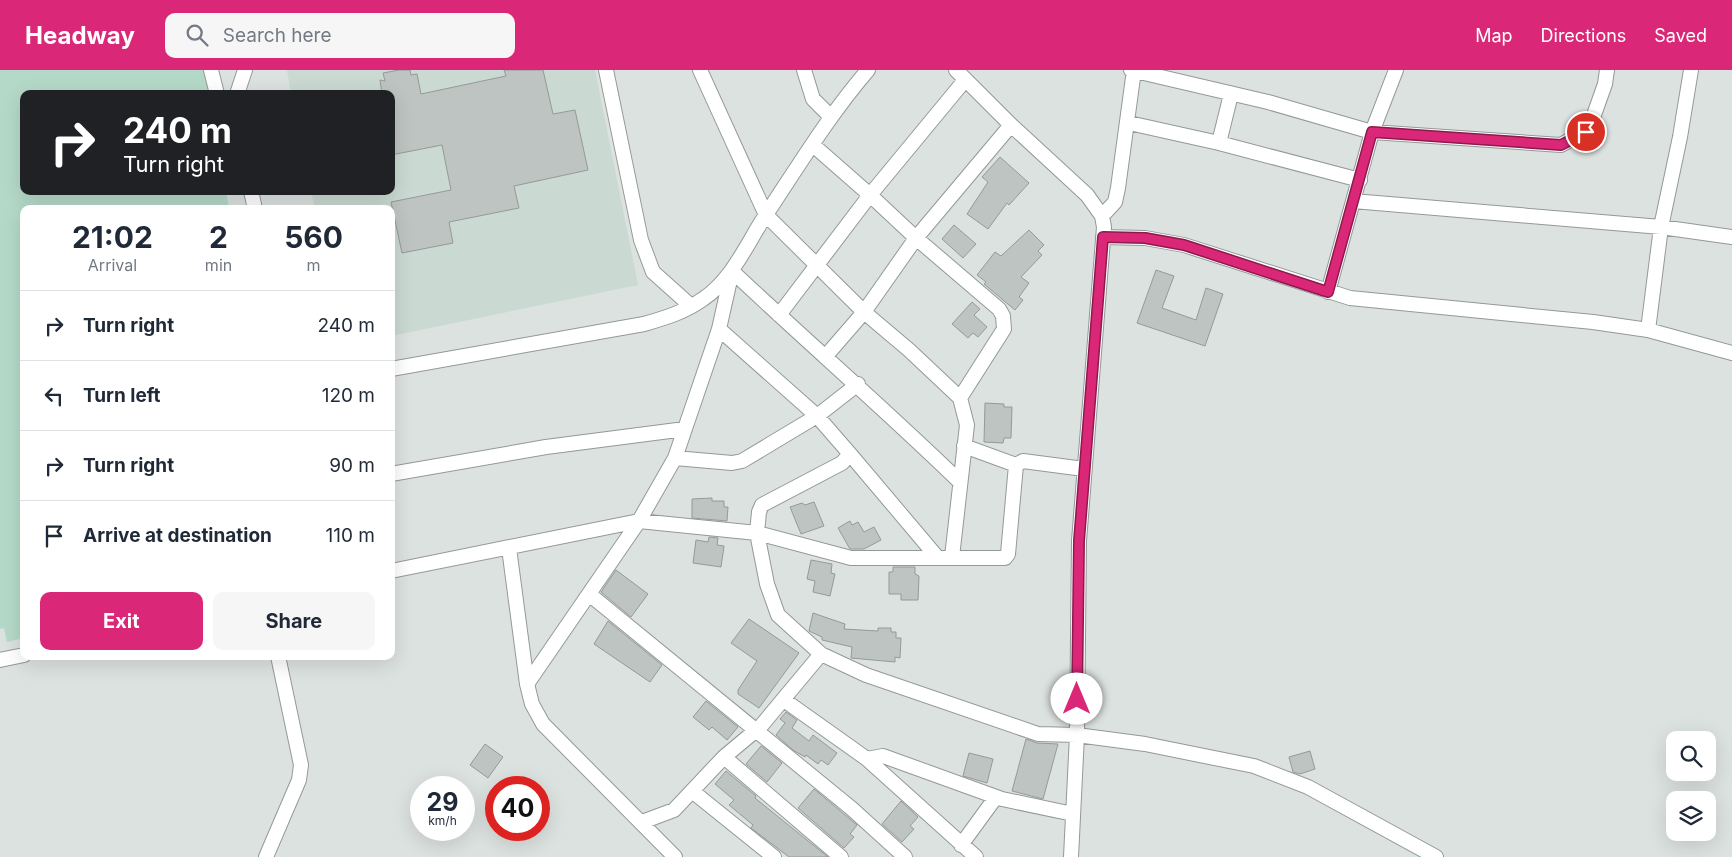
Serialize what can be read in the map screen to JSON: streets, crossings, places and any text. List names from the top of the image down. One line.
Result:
{"page":{"header":"Headway","search":"Search here","nav":["Map","Directions","Saved"],"turn":["240 m","Turn right"],"eta":["21:02","Arrival","2","min","560","m"],"list":[{"name":"Turn right","value":"240 m"},{"name":"Turn left","value":"120 m"},{"name":"Turn right","value":"90 m"},{"name":"Arrive at destination","value":"110 m"}],"buttons":["Exit","Share"],"speed":"29 km/h","limit":"40"}}
